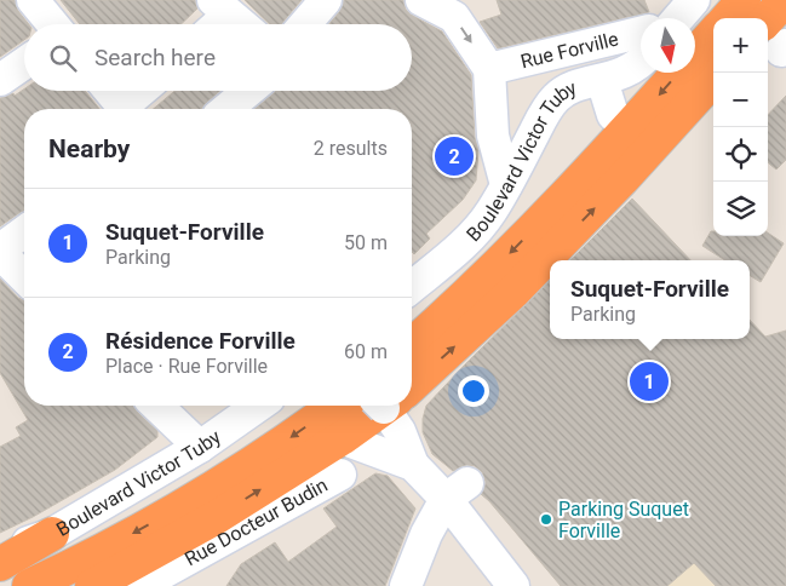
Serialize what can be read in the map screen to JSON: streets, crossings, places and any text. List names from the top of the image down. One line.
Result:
{"streets":{"street":["Rue Forville","Boulevard Victor Tuby","Rue Docteur Budin"]},"places":["Parking Suquet Forville"],"north":"bottom","page":{"map_buttons":["+","−"],"search":"Search here","heading":["Nearby","2 results"],"pins":["2","1"],"list":[{"mark":"1","name":"Suquet-Forville","note":"Parking","value":"50 m"},{"mark":"2","name":"Résidence Forville","note":"Place · Rue Forville","value":"60 m"}],"popup":["Suquet-Forville","Parking"]}}
